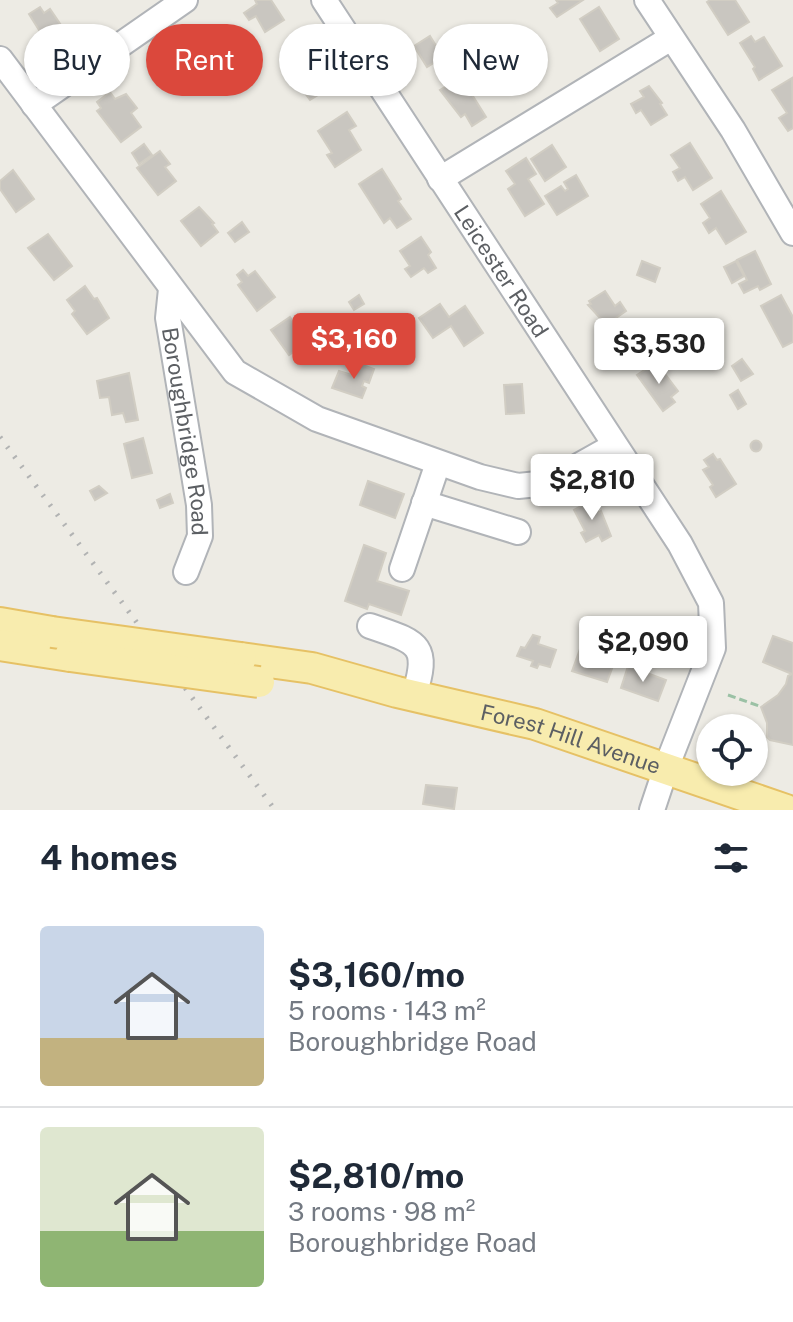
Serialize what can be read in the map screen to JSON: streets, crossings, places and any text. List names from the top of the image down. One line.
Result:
{"streets":{"main road":["Forest Hill Avenue"],"street":["Leicester Road","Boroughbridge Road"]},"crossings":[["Leicester Road","Boroughbridge Road"],["Leicester Road","Forest Hill Avenue"]],"page":{"chip":["Buy","Rent","Filters","New"],"price":["$3,160","$3,530","$2,810","$2,090"],"heading":"4 homes","list":[{"name":"$3,160/mo","note":"5 rooms · 143 m² · Boroughbridge Road"},{"name":"$2,810/mo","note":"3 rooms · 98 m² · Boroughbridge Road"}]}}
